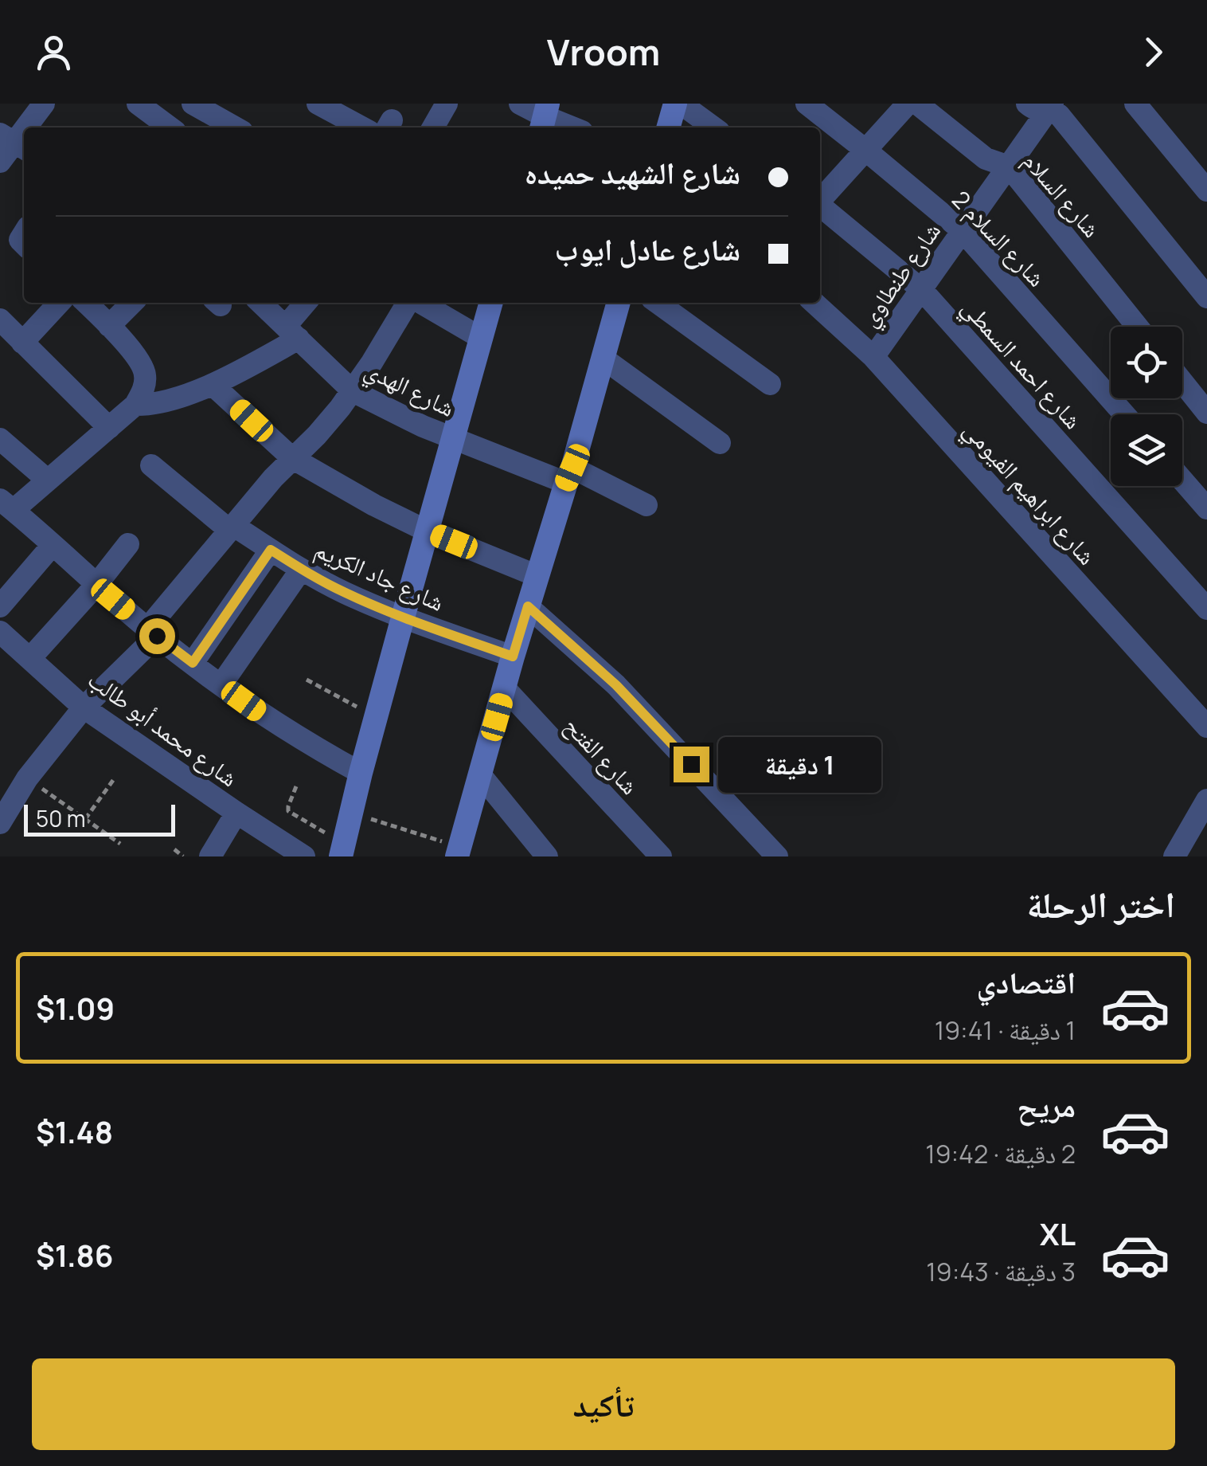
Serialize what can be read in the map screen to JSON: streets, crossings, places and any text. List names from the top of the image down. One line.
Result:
{"streets":{"street":["شارع السلام","شارع السلام 2","شارع طنطاوي","شارع احمد السمطي","شارع الهدي","شارع ابراهيم الفيومي","شارع جاد الكريم","شارع محمد أبو طالب","شارع الفتح"]},"crossings":[["شارع السلام","شارع طنطاوي"],["شارع السلام 2","شارع طنطاوي"],["شارع طنطاوي","شارع احمد السمطي"],["شارع طنطاوي","شارع ابراهيم الفيومي"]],"scale_bar":"50 m","page":{"header":"Vroom","banner":["شارع الشهيد حميده","شارع عادل ايوب"],"bubble":"1 دقيقة","scale":"50 m","heading":"اختر الرحلة","list":[{"name":"اقتصادي","note":"1 دقيقة · 19:41","value":"$1.09"},{"name":"مريح","note":"2 دقيقة · 19:42","value":"$1.48"},{"name":"XL","note":"3 دقيقة · 19:43","value":"$1.86"}],"buttons":"تأكيد"}}
